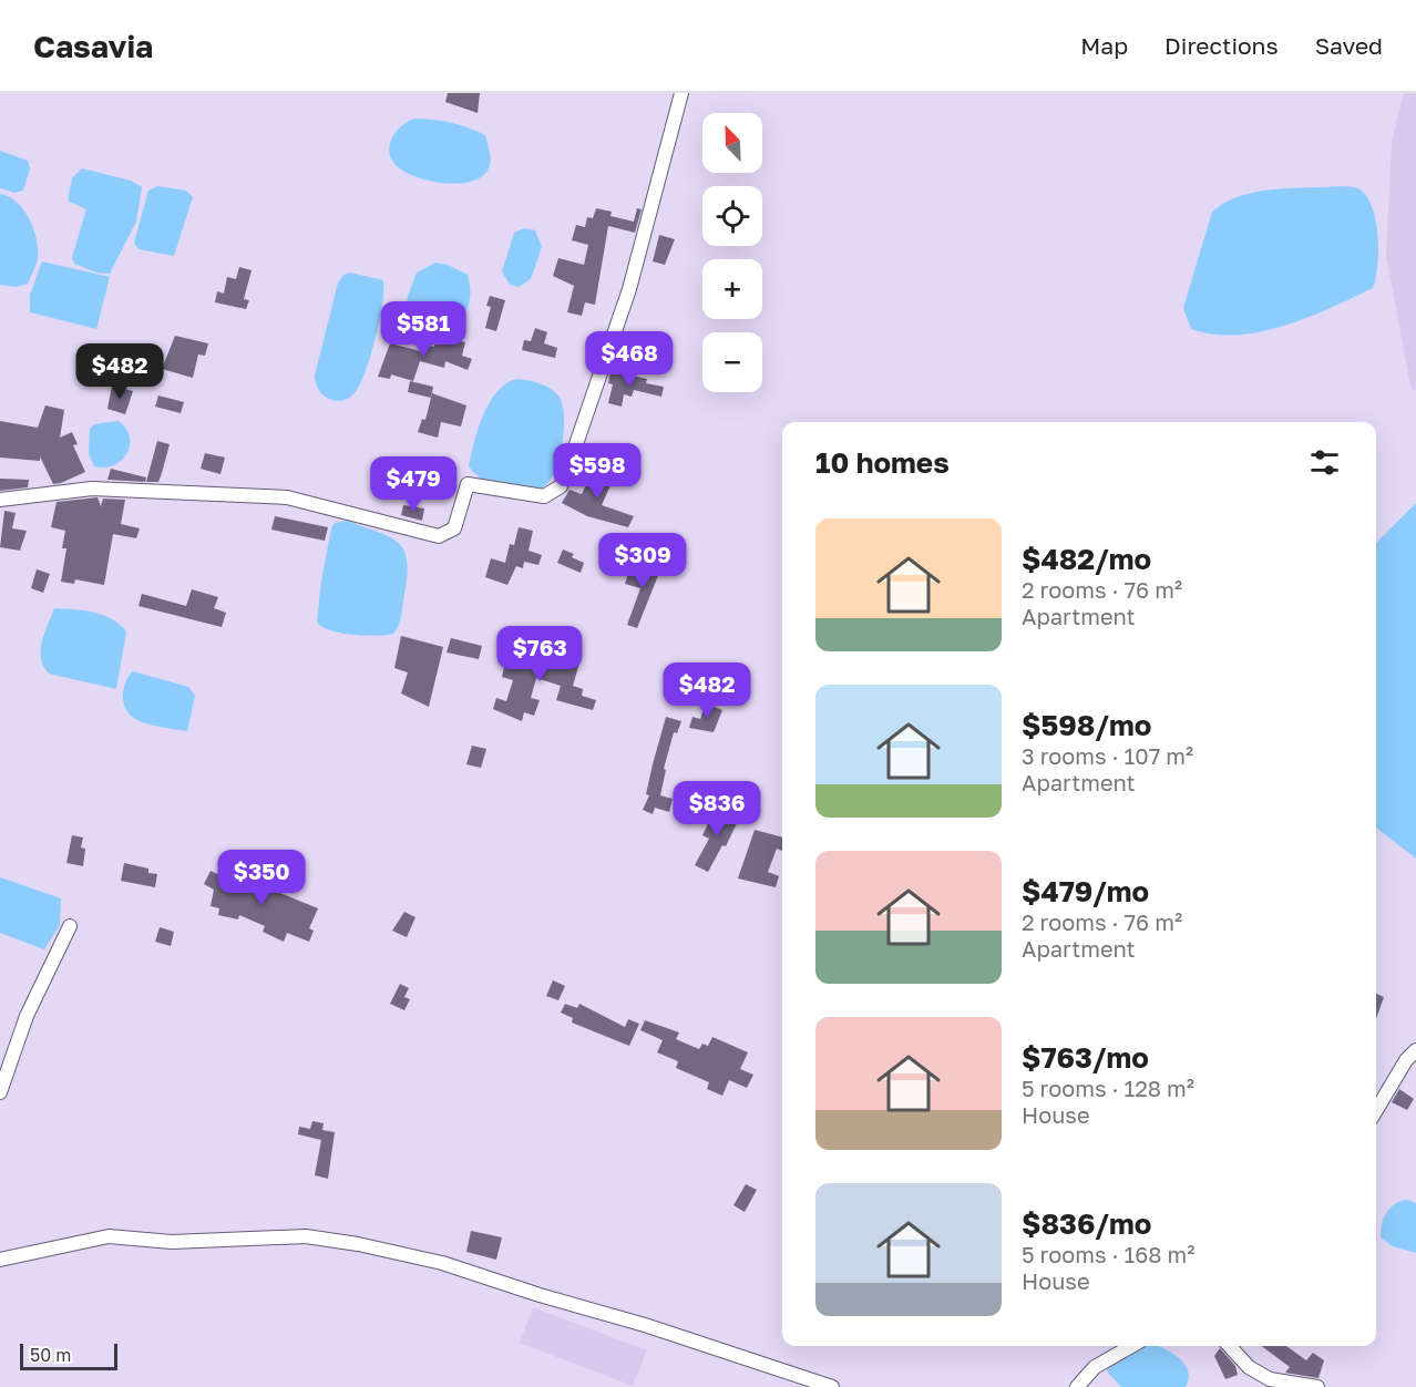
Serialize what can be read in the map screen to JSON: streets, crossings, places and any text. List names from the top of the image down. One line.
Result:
{"scale_bar":"50 m","north":"top left","page":{"header":"Casavia","nav":["Map","Directions","Saved"],"map_buttons":["+","−"],"price":["$581","$468","$482","$598","$479","$309","$763","$482","$836","$350"],"heading":"10 homes","list":[{"name":"$482/mo","note":"2 rooms · 76 m² · Apartment"},{"name":"$598/mo","note":"3 rooms · 107 m² · Apartment"},{"name":"$479/mo","note":"2 rooms · 76 m² · Apartment"},{"name":"$763/mo","note":"5 rooms · 128 m² · House"},{"name":"$836/mo","note":"5 rooms · 168 m² · House"}],"scale":"50 m"}}
